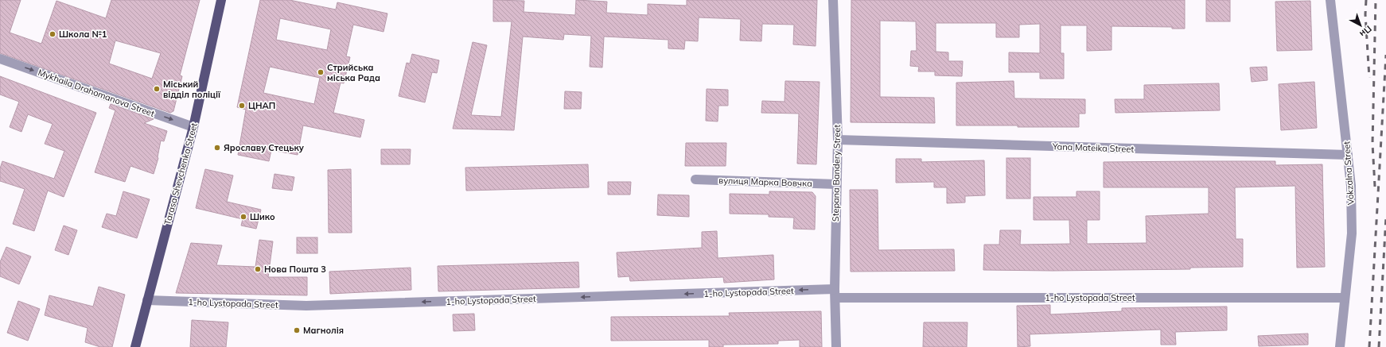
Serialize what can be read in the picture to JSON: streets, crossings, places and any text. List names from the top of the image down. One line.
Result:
{"streets":{"main road":["Tarasa Shevchenka Street"],"street":["Mykhaila Drahomanova Street","Yana Mateika Street","Stepana Bandery Street","Vokzalna Street","вулиця Марка Вовчка","1-ho Lystopada Street"]},"crossings":[["Mykhaila Drahomanova Street","Tarasa Shevchenka Street"],["Yana Mateika Street","Stepana Bandery Street"],["Yana Mateika Street","Vokzalna Street"],["Stepana Bandery Street","вулиця Марка Вовчка"],["Stepana Bandery Street","1-ho Lystopada Street"],["Vokzalna Street","1-ho Lystopada Street"],["Tarasa Shevchenka Street","1-ho Lystopada Street"]],"one_way":["Mykhaila Drahomanova Street","1-ho Lystopada Street"],"places":["Школа №1","Стрийська міська Рада","Міський відділ поліції","ЦНАП","Ярославу Стецьку","Шико","Нова Пошта 3","Магнолія"],"north":"bottom right"}
